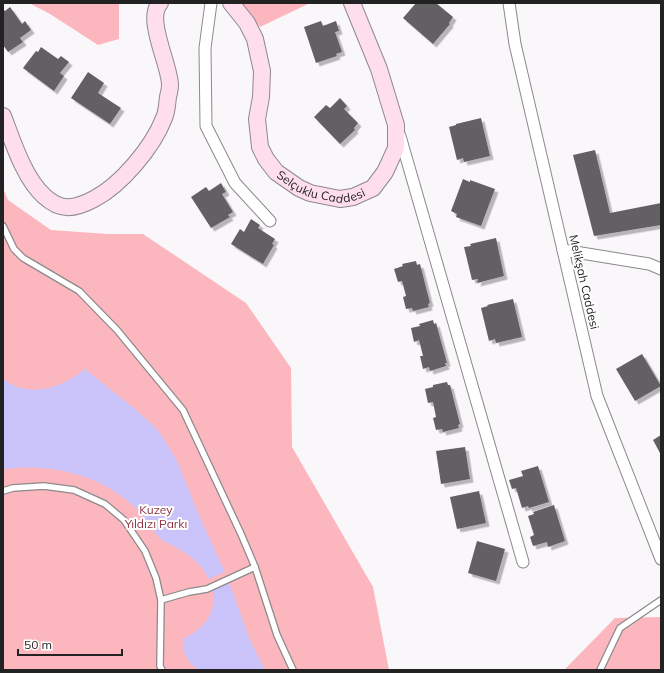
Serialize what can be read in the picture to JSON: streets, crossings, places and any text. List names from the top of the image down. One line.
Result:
{"streets":{"street":["Selçuklu Caddesi","Melikşah Caddesi"]},"parks":["Kuzey Yıldızı Parkı"],"scale_bar":"50 m"}
